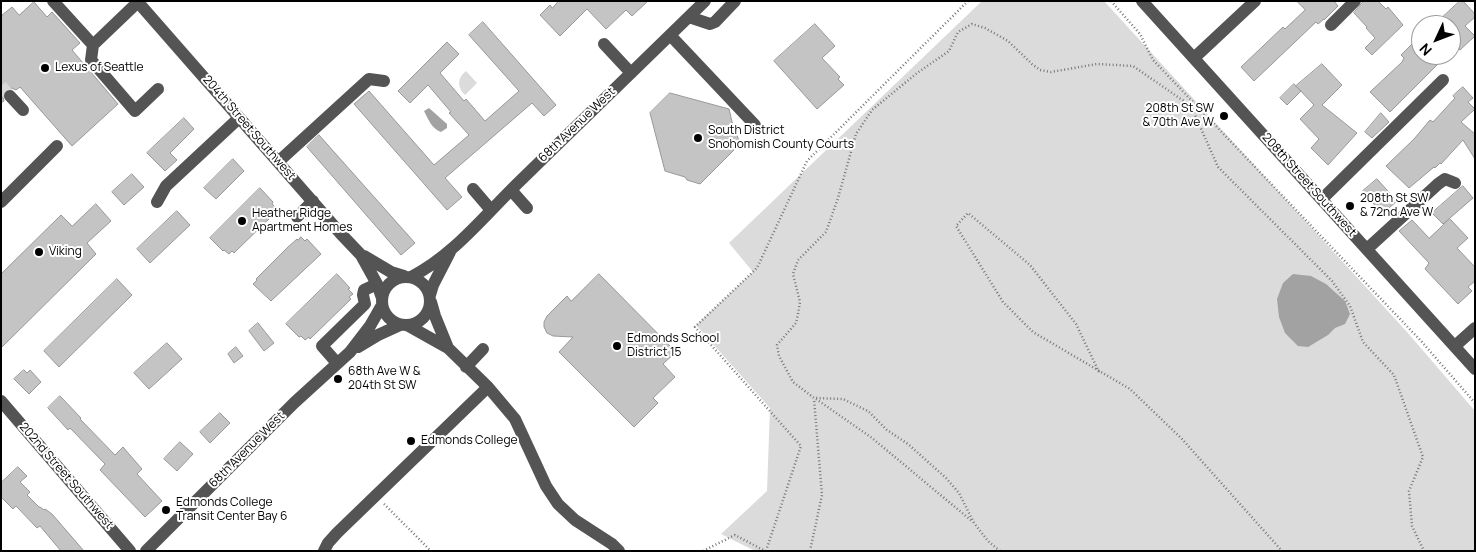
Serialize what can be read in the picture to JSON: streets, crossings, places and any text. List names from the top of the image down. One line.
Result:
{"streets":{"street":["68th Avenue West","204th Street Southwest","208th Street Southwest","202nd Street Southwest"]},"crossings":[["68th Avenue West","204th Street Southwest"]],"places":["Lexus of Seattle","208th St SW & 70th Ave W","South District Snohomish County Courts","208th St SW & 72nd Ave W","Heather Ridge Apartment Homes","Viking","Edmonds School District 15","68th Ave W & 204th St SW","Edmonds College","Edmonds College Transit Center Bay 6"],"north":"bottom left"}
